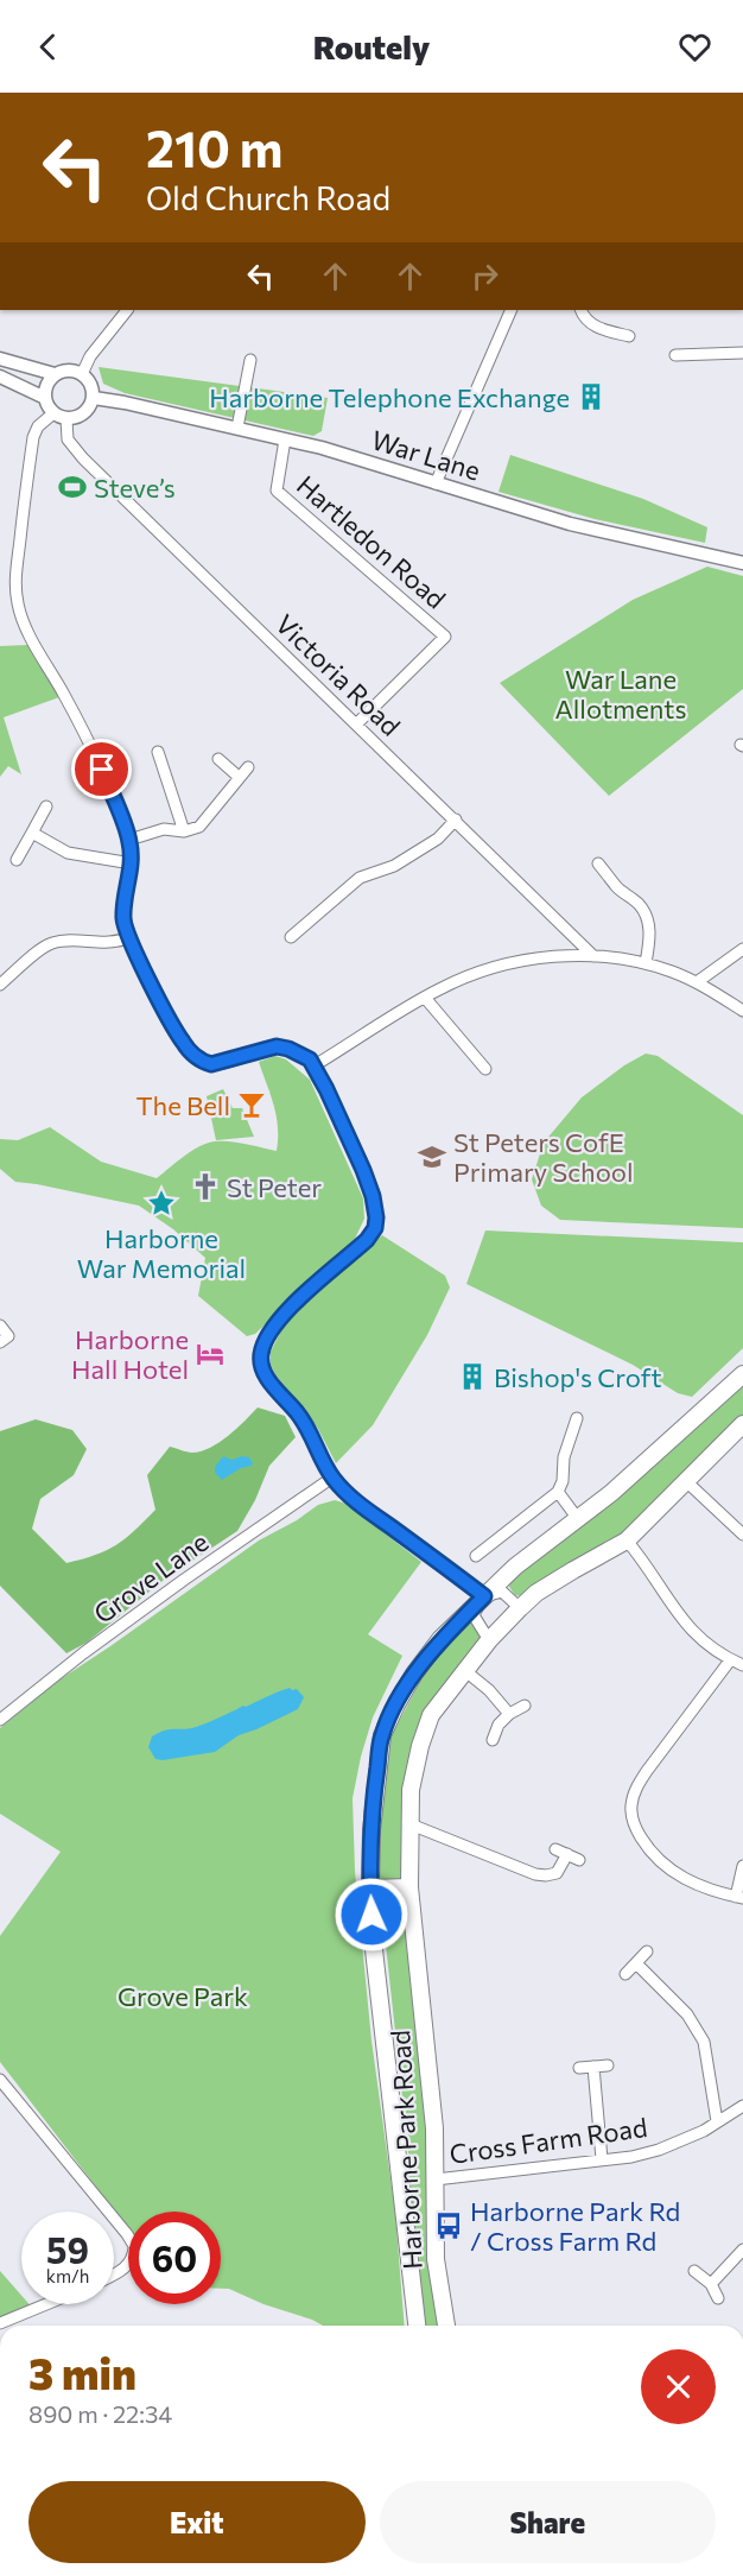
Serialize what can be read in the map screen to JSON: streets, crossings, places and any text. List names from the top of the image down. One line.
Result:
{"streets":{"main road":["Harborne Park Road"],"street":["War Lane","Hartledon Road","Victoria Road","Grove Lane","Cross Farm Road"]},"crossings":[["War Lane","Hartledon Road"],["War Lane","Victoria Road"],["Hartledon Road","Victoria Road"],["Cross Farm Road","Harborne Park Road"]],"parks":["War Lane Allotments","Grove Park"],"places":{"building":["Harborne Telephone Exchange","Bishop's Croft"],"sports":["Steve’s"],"bar":["The Bell"],"school or university":["St Peters CofE Primary School"],"church":["St Peter"],"place":["Harborne War Memorial"],"hotel":["Harborne Hall Hotel"],"bus stop":["Harborne Park Rd / Cross Farm Rd"]},"page":{"header":"Routely","turn":["210 m","Old Church Road"],"speed":"59 km/h","limit":"60","heading":["3 min","890 m · 22:34"],"buttons":["Exit","Share"]}}
